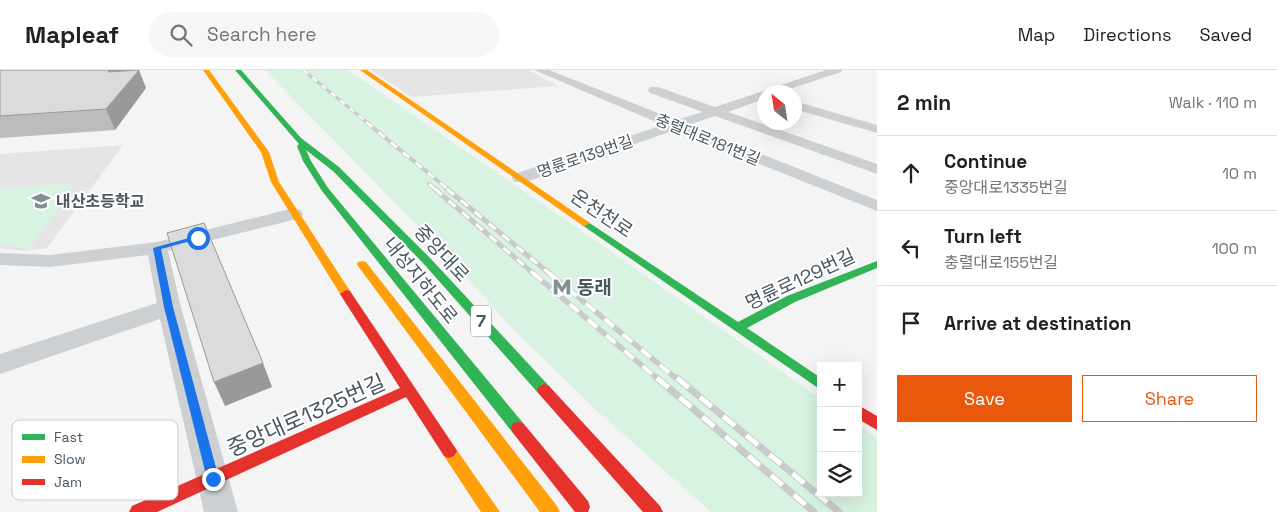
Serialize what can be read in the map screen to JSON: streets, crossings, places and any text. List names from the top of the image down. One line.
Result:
{"streets":{"main road":["온천천로","중앙대로","명륜로129번길","내성지하도로","7","중앙대로1325번길"],"street":["충렬대로181번길","명륜로139번길"]},"crossings":[["충렬대로181번길","명륜로139번길"],["명륜로139번길","온천천로"],["온천천로","명륜로129번길"],["중앙대로","내성지하도로"]],"places":{"school or university":["내산초등학교"],"metro station":["동래"]},"legend":["Fast","Slow","Jam"],"north":"top left","page":{"header":"Mapleaf","search":"Search here","nav":["Map","Directions","Saved"],"heading":["2 min","Walk · 110 m"],"list":[["Continue","중앙대로1335번길","10 m"],["Turn left","충렬대로155번길","100 m"],"Arrive at destination"],"buttons":["Save","Share"],"map_buttons":["+","−"]}}
